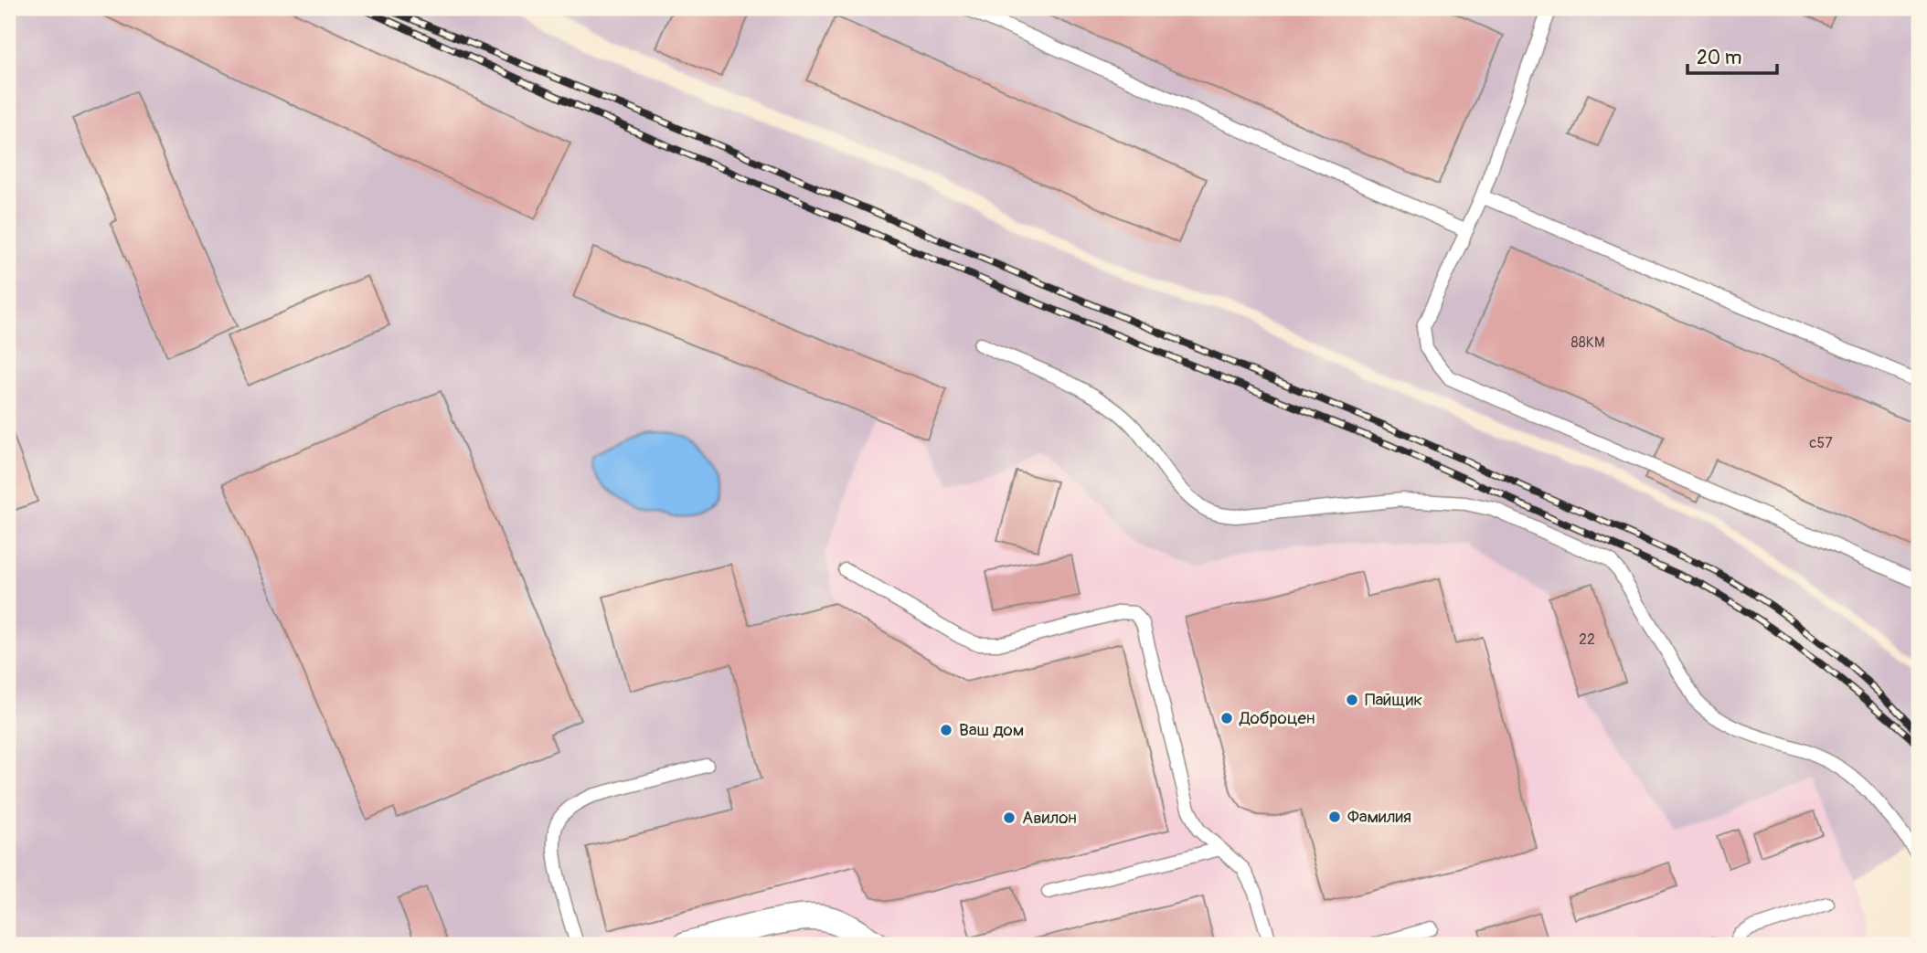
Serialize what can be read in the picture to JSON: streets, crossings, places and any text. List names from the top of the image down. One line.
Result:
{"places":["Пайщик","Доброцен","Ваш дом","Фамилия","Авилон"],"house_numbers":["88КМ","с57","22"],"scale_bar":"20 m"}
